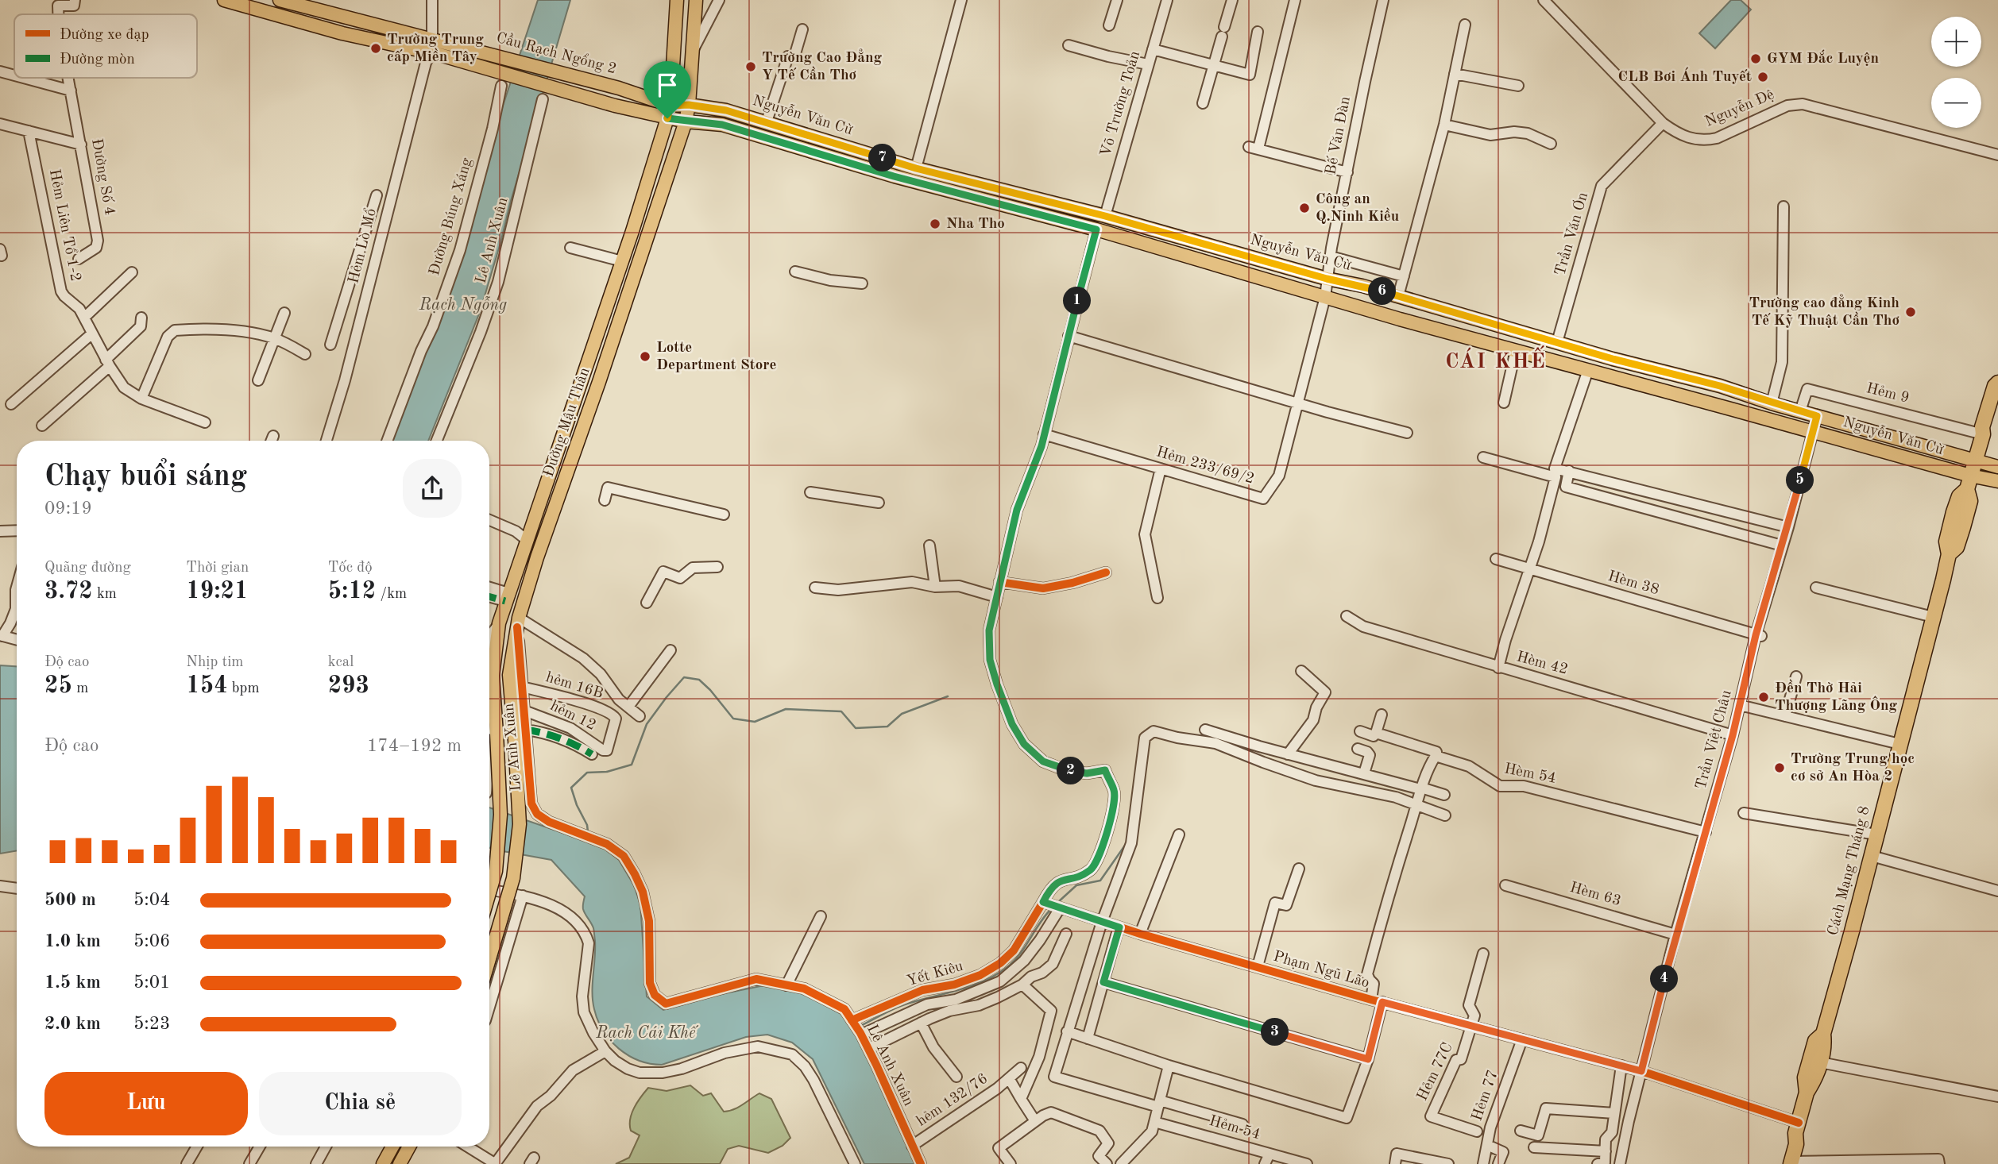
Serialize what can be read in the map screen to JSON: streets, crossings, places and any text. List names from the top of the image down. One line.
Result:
{"streets":{"highway":["Cách Mạng Tháng 8"],"main road":["Cầu Rạch Ngổng 2","Nguyễn Văn Cừ","Đường Mậu Thân"],"street":["Võ Trường Toản","Nguyễn Đệ","Bế Văn Đàn","Đường Số 4","Đường Búng Xáng","Hẻm Liên Tổ 1-2","Trần Văn Ơn","Lê Anh Xuân","Hẻm Lò Mổ","Hẻm 9","Hẻm 233/69/2","Hèm 38","Hèm 42","hẻm 16B","hẻm 12","Trần Việt Châu","Hèm 54","Hèm 63","Phạm Ngũ Lão","Yết Kiêu","Hẻm 77C","Hẻm 77","hẻm 132/76","Hẻm 54"]},"crossings":[["Cầu Rạch Ngổng 2","Nguyễn Văn Cừ"],["Cầu Rạch Ngổng 2","Hẻm Lò Mổ"],["Cầu Rạch Ngổng 2","Đường Mậu Thân"],["Võ Trường Toản","Nguyễn Văn Cừ"],["Nguyễn Đệ","Trần Văn Ơn"],["Nguyễn Văn Cừ","Bế Văn Đàn"],["Nguyễn Văn Cừ","Trần Văn Ơn"],["Nguyễn Văn Cừ","Hẻm 9"],["Nguyễn Văn Cừ","Đường Mậu Thân"],["Nguyễn Văn Cừ","Hẻm 233/69/2"],["Nguyễn Văn Cừ","Trần Việt Châu"],["Nguyễn Văn Cừ","Cách Mạng Tháng 8"],["Bế Văn Đàn","Hẻm 233/69/2"],["Lê Anh Xuân","Đường Mậu Thân"],["Lê Anh Xuân","hẻm 16B"],["Lê Anh Xuân","hẻm 12"],["Lê Anh Xuân","Yết Kiêu"],["Lê Anh Xuân","hẻm 132/76"],["Hẻm 9","Cách Mạng Tháng 8"],["Hèm 38","Trần Việt Châu"],["Hèm 42","Trần Việt Châu"],["hẻm 16B","hẻm 12"],["Trần Việt Châu","Hèm 54"],["Trần Việt Châu","Hèm 63"],["Trần Việt Châu","Phạm Ngũ Lão"],["Cách Mạng Tháng 8","Phạm Ngũ Lão"],["Phạm Ngũ Lão","Yết Kiêu"],["Phạm Ngũ Lão","Hẻm 77C"],["Phạm Ngũ Lão","Hẻm 77"]],"districts":["CÁI KHẾ"],"water":["Rạch Ngỗng","Rạch Cái Khế"],"places":["Trường Trung cấp Miền Tây","GYM Đắc Luyện","Trường Cao Đẳng Y Tế Cần Thơ","CLB Bơi Ánh Tuyết","Công an Q.Ninh Kiều","Nha Tho","Trường cao đẳng Kinh Tế Kỹ Thuật Cần Thơ","Lotte Department Store","Đền Thờ Hải Thượng Lãng Ông","Trường Trung học cơ sở An Hòa 2"],"legend":["Đường xe đạp","Đường mòn"],"page":{"map_buttons":["+","−"],"pins":["7","6","1","5","2","4","3"],"heading":["Chạy buổi sáng","09:19"],"stats":[["Quãng đường","3.72 km"],["Thời gian","19:21"],["Tốc độ","5:12 /km"],["Độ cao","25 m"],["Nhịp tim","154 bpm"],["kcal","293"]],"chart":["Độ cao","174–192 m"],"list":[{"name":"500 m","note":"5:04"},{"name":"1.0 km","note":"5:06"},{"name":"1.5 km","note":"5:01"},{"name":"2.0 km","note":"5:23"}],"buttons":["Lưu","Chia sẻ"]}}
